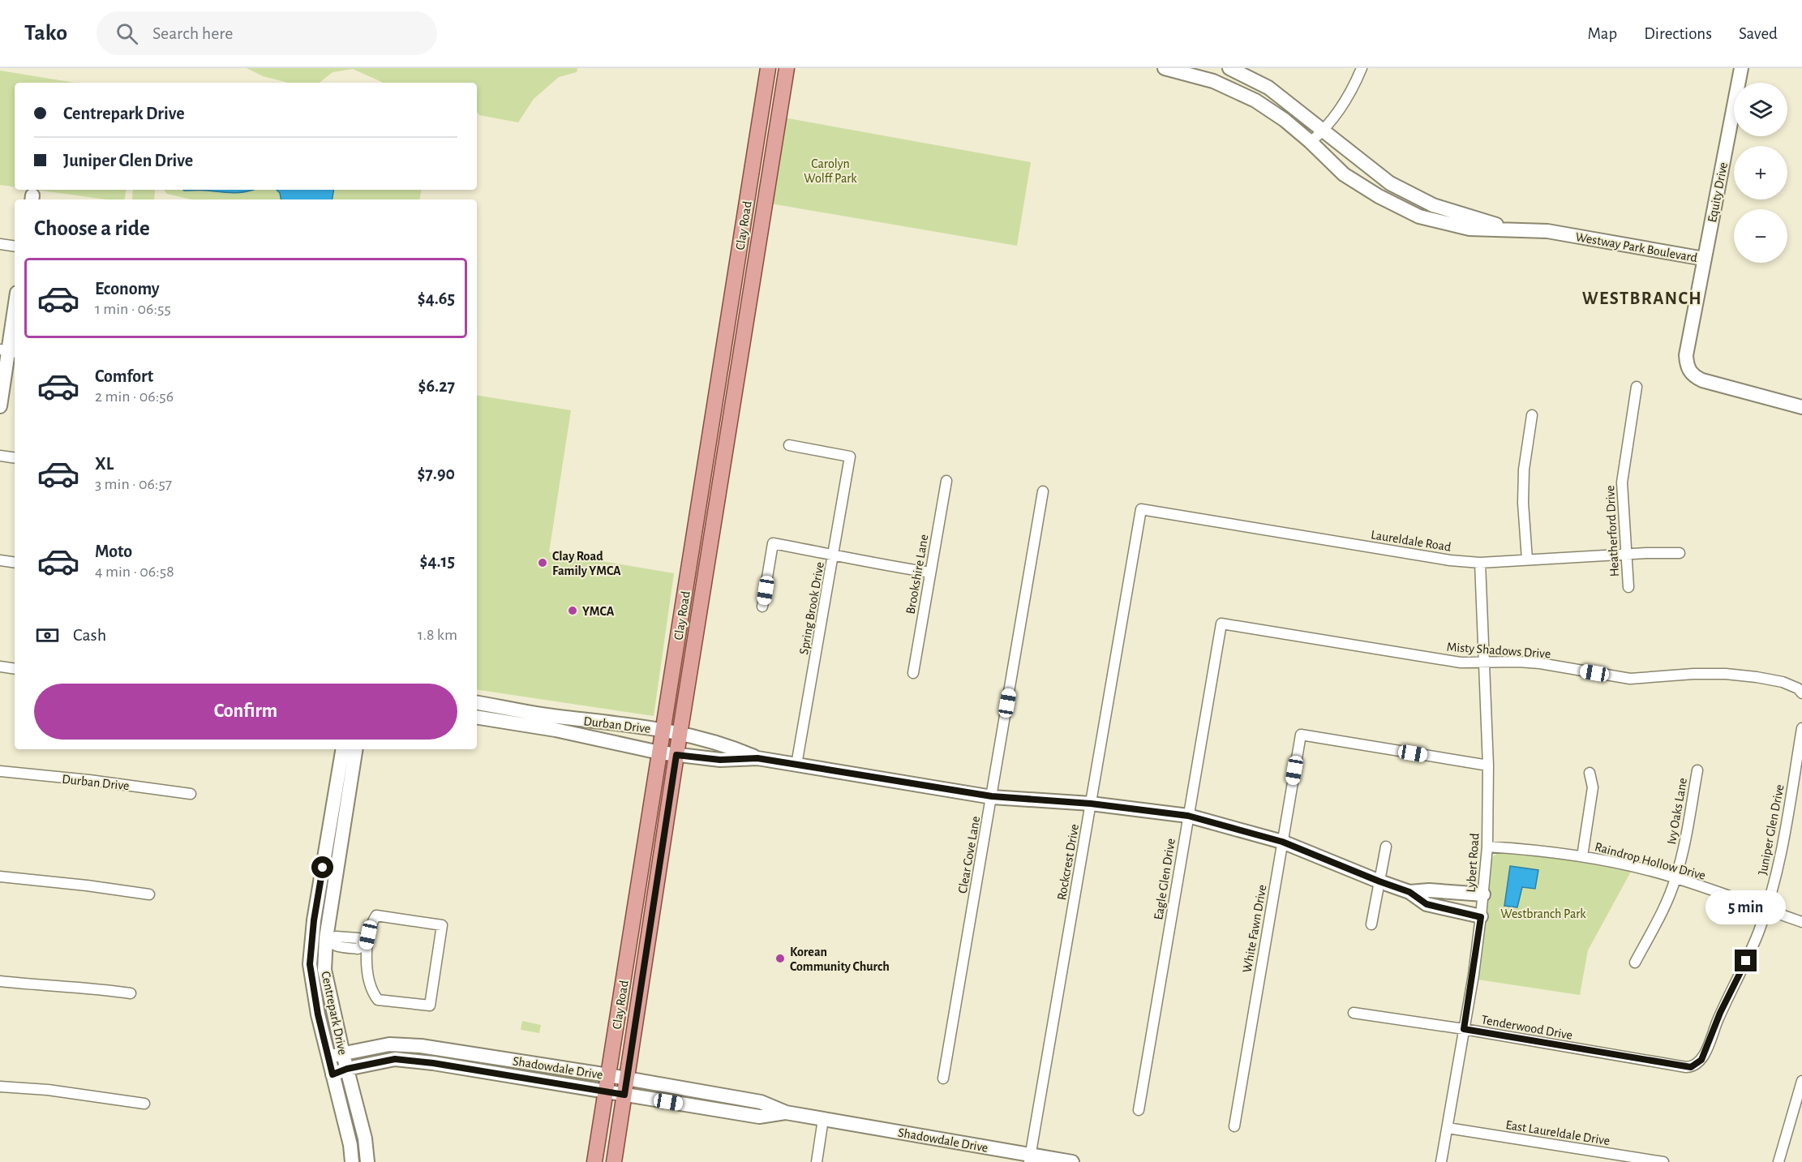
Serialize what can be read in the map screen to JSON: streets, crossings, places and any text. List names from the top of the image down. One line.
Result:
{"streets":{"main road":["Clay Road"],"street":["Equity Drive","Westway Park Boulevard","Heatherford Drive","Laureldale Road","Brookshire Lane","Spring Brook Drive","Misty Shadows Drive","Durban Drive","Ivy Oaks Lane","Juniper Glen Drive","Clear Cove Lane","Raindrop Hollow Drive","Rockcrest Drive","Lybert Road","Eagle Glen Drive","White Fawn Drive","Centrepark Drive","Tenderwood Drive","Shadowdale Drive","East Laureldale Drive"]},"crossings":[["Equity Drive","Westway Park Boulevard"],["Clay Road","Durban Drive"],["Clay Road","Shadowdale Drive"],["Heatherford Drive","Laureldale Road"],["Laureldale Road","Rockcrest Drive"],["Laureldale Road","Lybert Road"],["Spring Brook Drive","Durban Drive"],["Misty Shadows Drive","Lybert Road"],["Misty Shadows Drive","Eagle Glen Drive"],["Durban Drive","Clear Cove Lane"],["Durban Drive","Rockcrest Drive"],["Durban Drive","Lybert Road"],["Durban Drive","Eagle Glen Drive"],["Durban Drive","White Fawn Drive"],["Ivy Oaks Lane","Raindrop Hollow Drive"],["Juniper Glen Drive","Raindrop Hollow Drive"],["Juniper Glen Drive","Tenderwood Drive"],["Raindrop Hollow Drive","Lybert Road"],["Rockcrest Drive","Shadowdale Drive"],["Lybert Road","White Fawn Drive"],["Lybert Road","Tenderwood Drive"],["Lybert Road","East Laureldale Drive"],["Centrepark Drive","Shadowdale Drive"]],"districts":["WESTBRANCH"],"parks":["Carolyn Wolff Park","Westbranch Park"],"places":["Clay Road Family YMCA","YMCA","Korean Community Church"],"page":{"header":"Tako","search":"Search here","nav":["Map","Directions","Saved"],"map_buttons":["+","−"],"banner":["Centrepark Drive","Juniper Glen Drive"],"heading":"Choose a ride","list":[{"name":"Economy","note":"1 min · 06:55","value":"$4.65"},{"name":"Comfort","note":"2 min · 06:56","value":"$6.27"},{"name":"XL","note":"3 min · 06:57","value":"$7.90"},{"name":"Moto","note":"4 min · 06:58","value":"$4.15"}],"pay":["Cash","1.8 km"],"buttons":"Confirm","bubble":"5 min"}}
